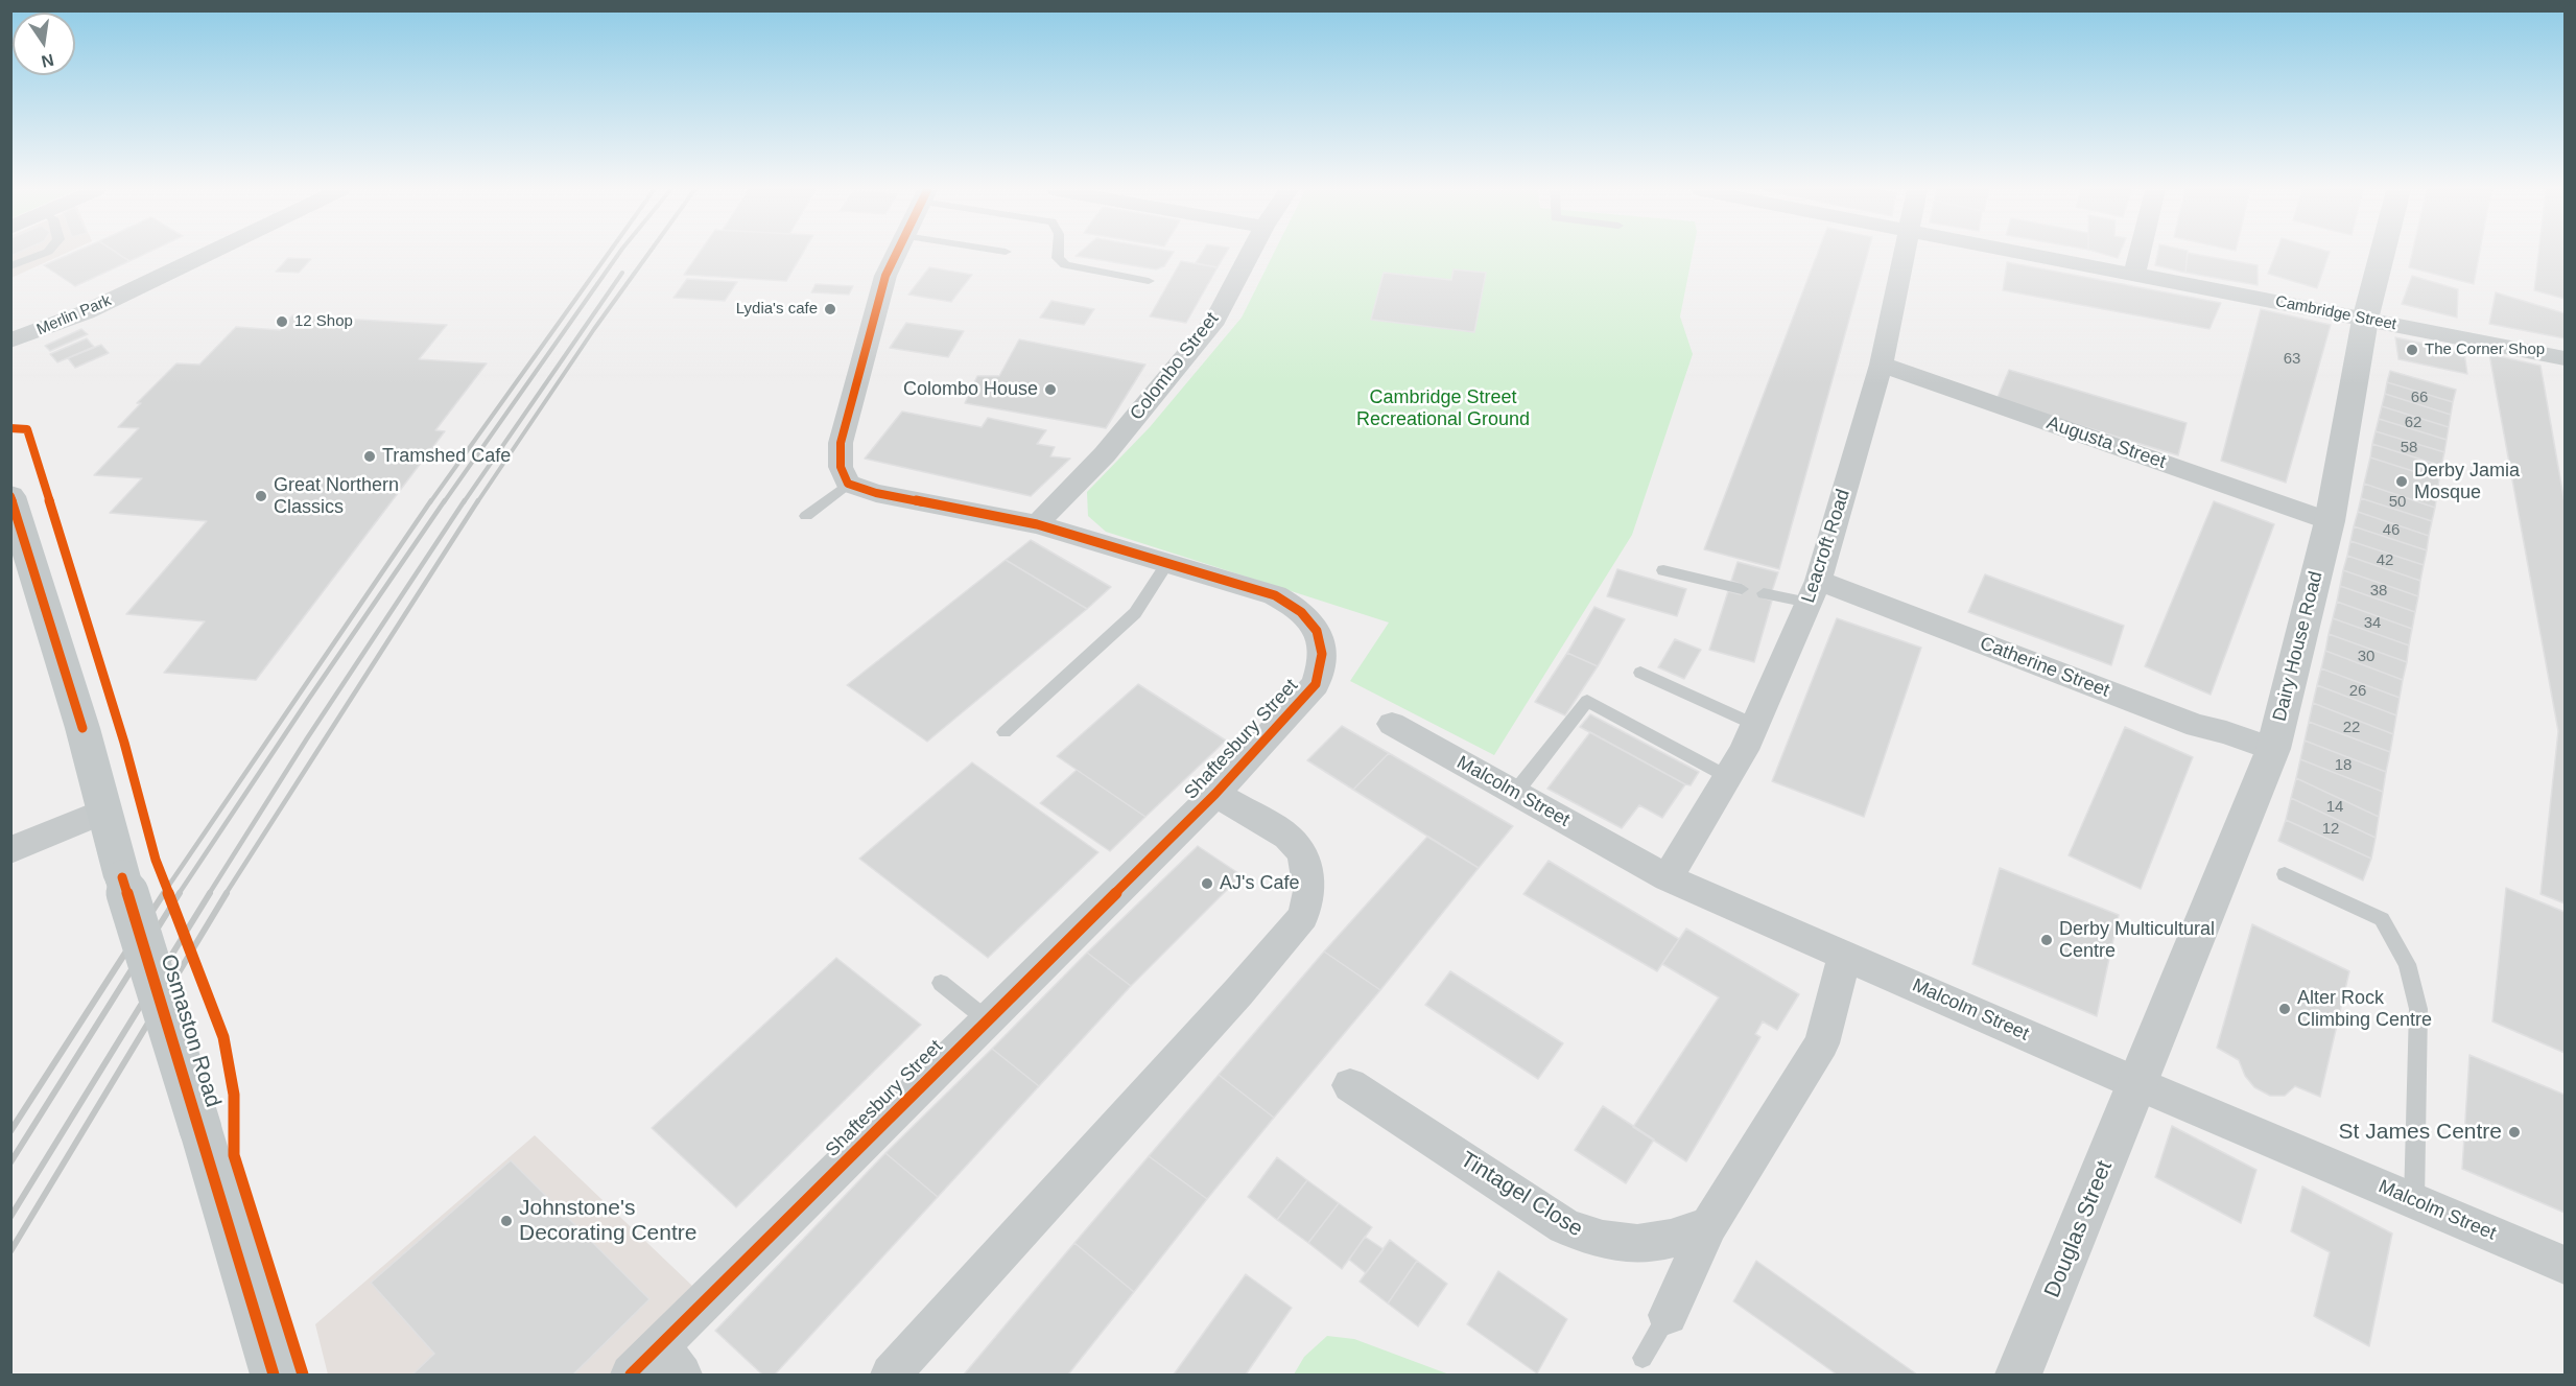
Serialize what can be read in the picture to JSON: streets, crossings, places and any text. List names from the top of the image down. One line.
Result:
{"streets":{"main road":["Osmaston Road"],"street":["Cambridge Street","Merlin Park","Colombo Street","Augusta Street","Leacroft Road","Dairy House Road","Catherine Street","Shaftesbury Street","Malcolm Street","Tintagel Close","Douglas Street"]},"crossings":[["Cambridge Street","Dairy House Road"],["Colombo Street","Shaftesbury Street"],["Augusta Street","Leacroft Road"],["Augusta Street","Dairy House Road"],["Leacroft Road","Catherine Street"],["Leacroft Road","Malcolm Street"],["Dairy House Road","Catherine Street"],["Dairy House Road","Malcolm Street"],["Dairy House Road","Douglas Street"],["Malcolm Street","Douglas Street"]],"parks":["Cambridge Street Recreational Ground"],"places":["Lydia's cafe","12 Shop","The Corner Shop","Colombo House","Tramshed Cafe","Derby Jamia Mosque","Great Northern Classics","AJ's Cafe","Derby Multicultural Centre","Alter Rock Climbing Centre","St James Centre","Johnstone's Decorating Centre"],"house_numbers":["63","66","62","58","50","46","42","38","34","30","26","22","18","14","12"],"north":"bottom"}
